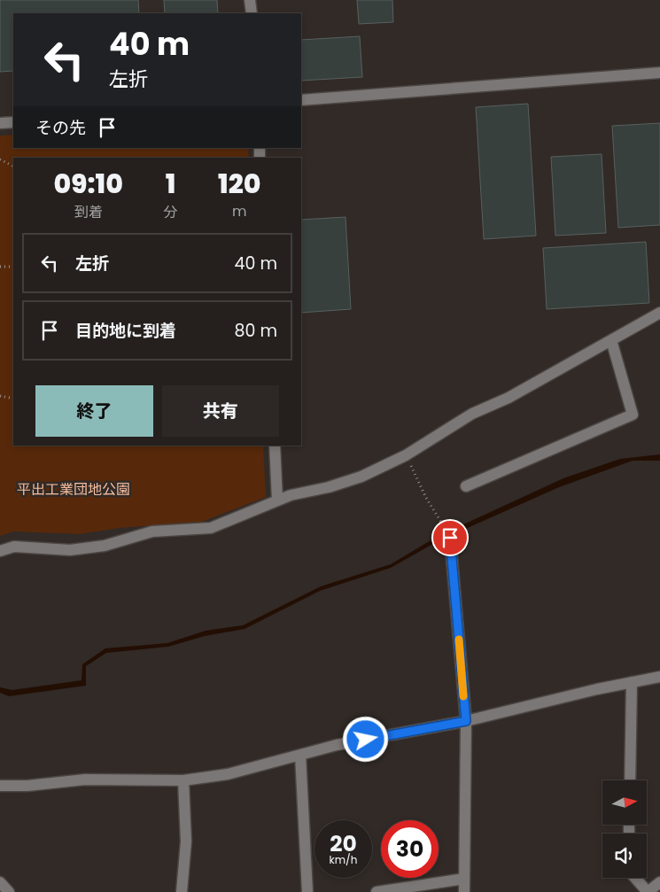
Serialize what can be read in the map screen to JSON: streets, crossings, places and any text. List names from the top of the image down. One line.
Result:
{"parks":["平出工業団地公園"],"north":"right","page":{"turn":["40 m","左折"],"then":"その先","eta":["09:10","到着","1","分","120","m"],"list":[{"name":"左折","value":"40 m"},{"name":"目的地に到着","value":"80 m"}],"buttons":["終了","共有"],"speed":"20 km/h","limit":"30"}}
